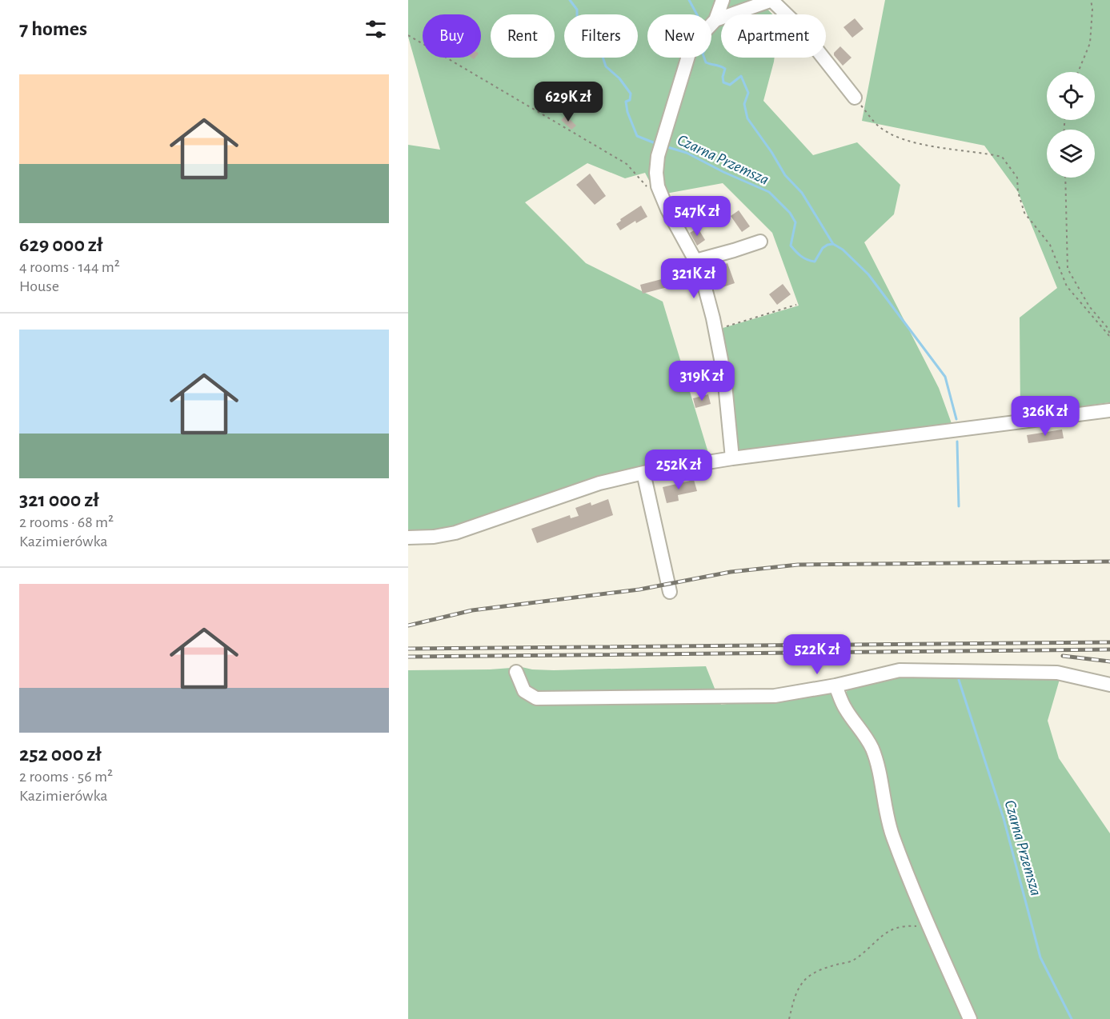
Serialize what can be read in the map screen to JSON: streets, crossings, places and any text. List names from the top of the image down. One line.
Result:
{"water":["Czarna Przemsza"],"page":{"heading":"7 homes","chip":["Buy","Rent","Filters","New","Apartment"],"list":[{"name":"629 000 zł","note":"4 rooms · 144 m² · House"},{"name":"321 000 zł","note":"2 rooms · 68 m² · Kazimierówka"},{"name":"252 000 zł","note":"2 rooms · 56 m² · Kazimierówka"}],"price":["629K zł","547K zł","321K zł","319K zł","326K zł","252K zł","522K zł"]}}
